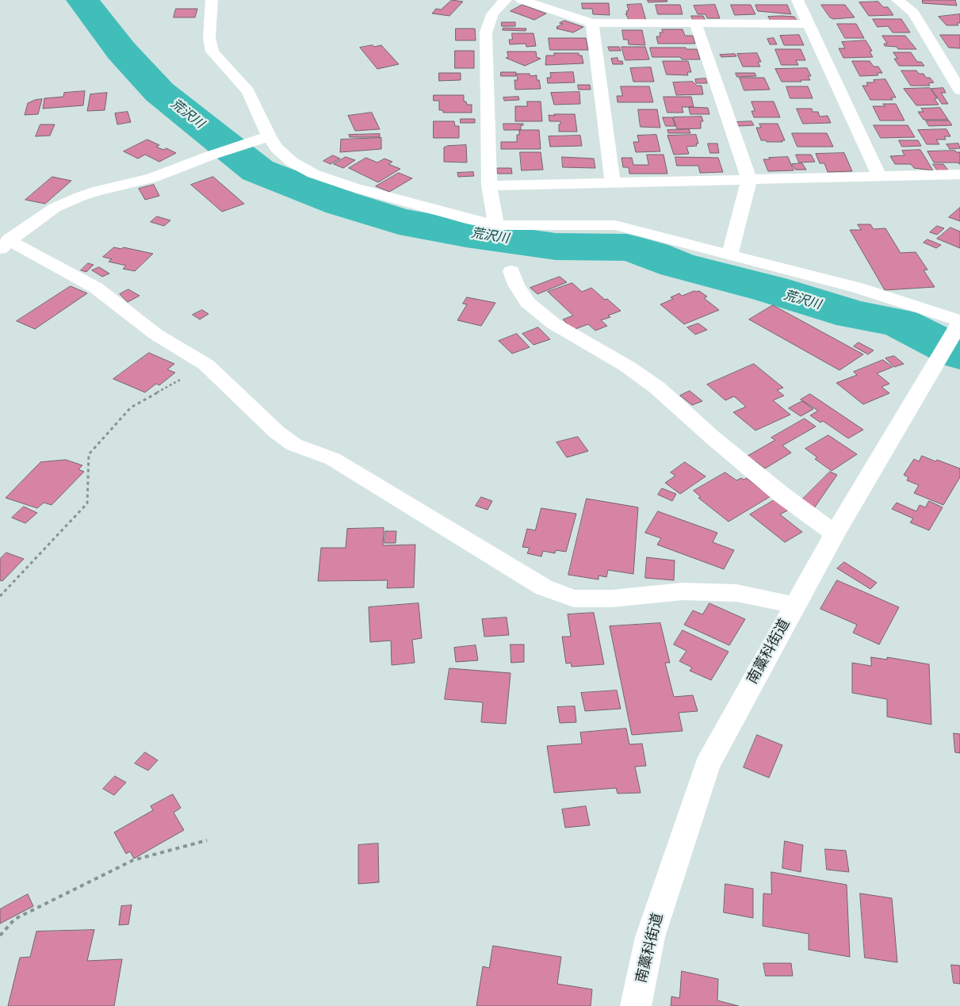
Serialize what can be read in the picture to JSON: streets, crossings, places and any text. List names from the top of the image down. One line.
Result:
{"streets":{"street":["南藁科街道"]},"water":["荒沢川"]}
